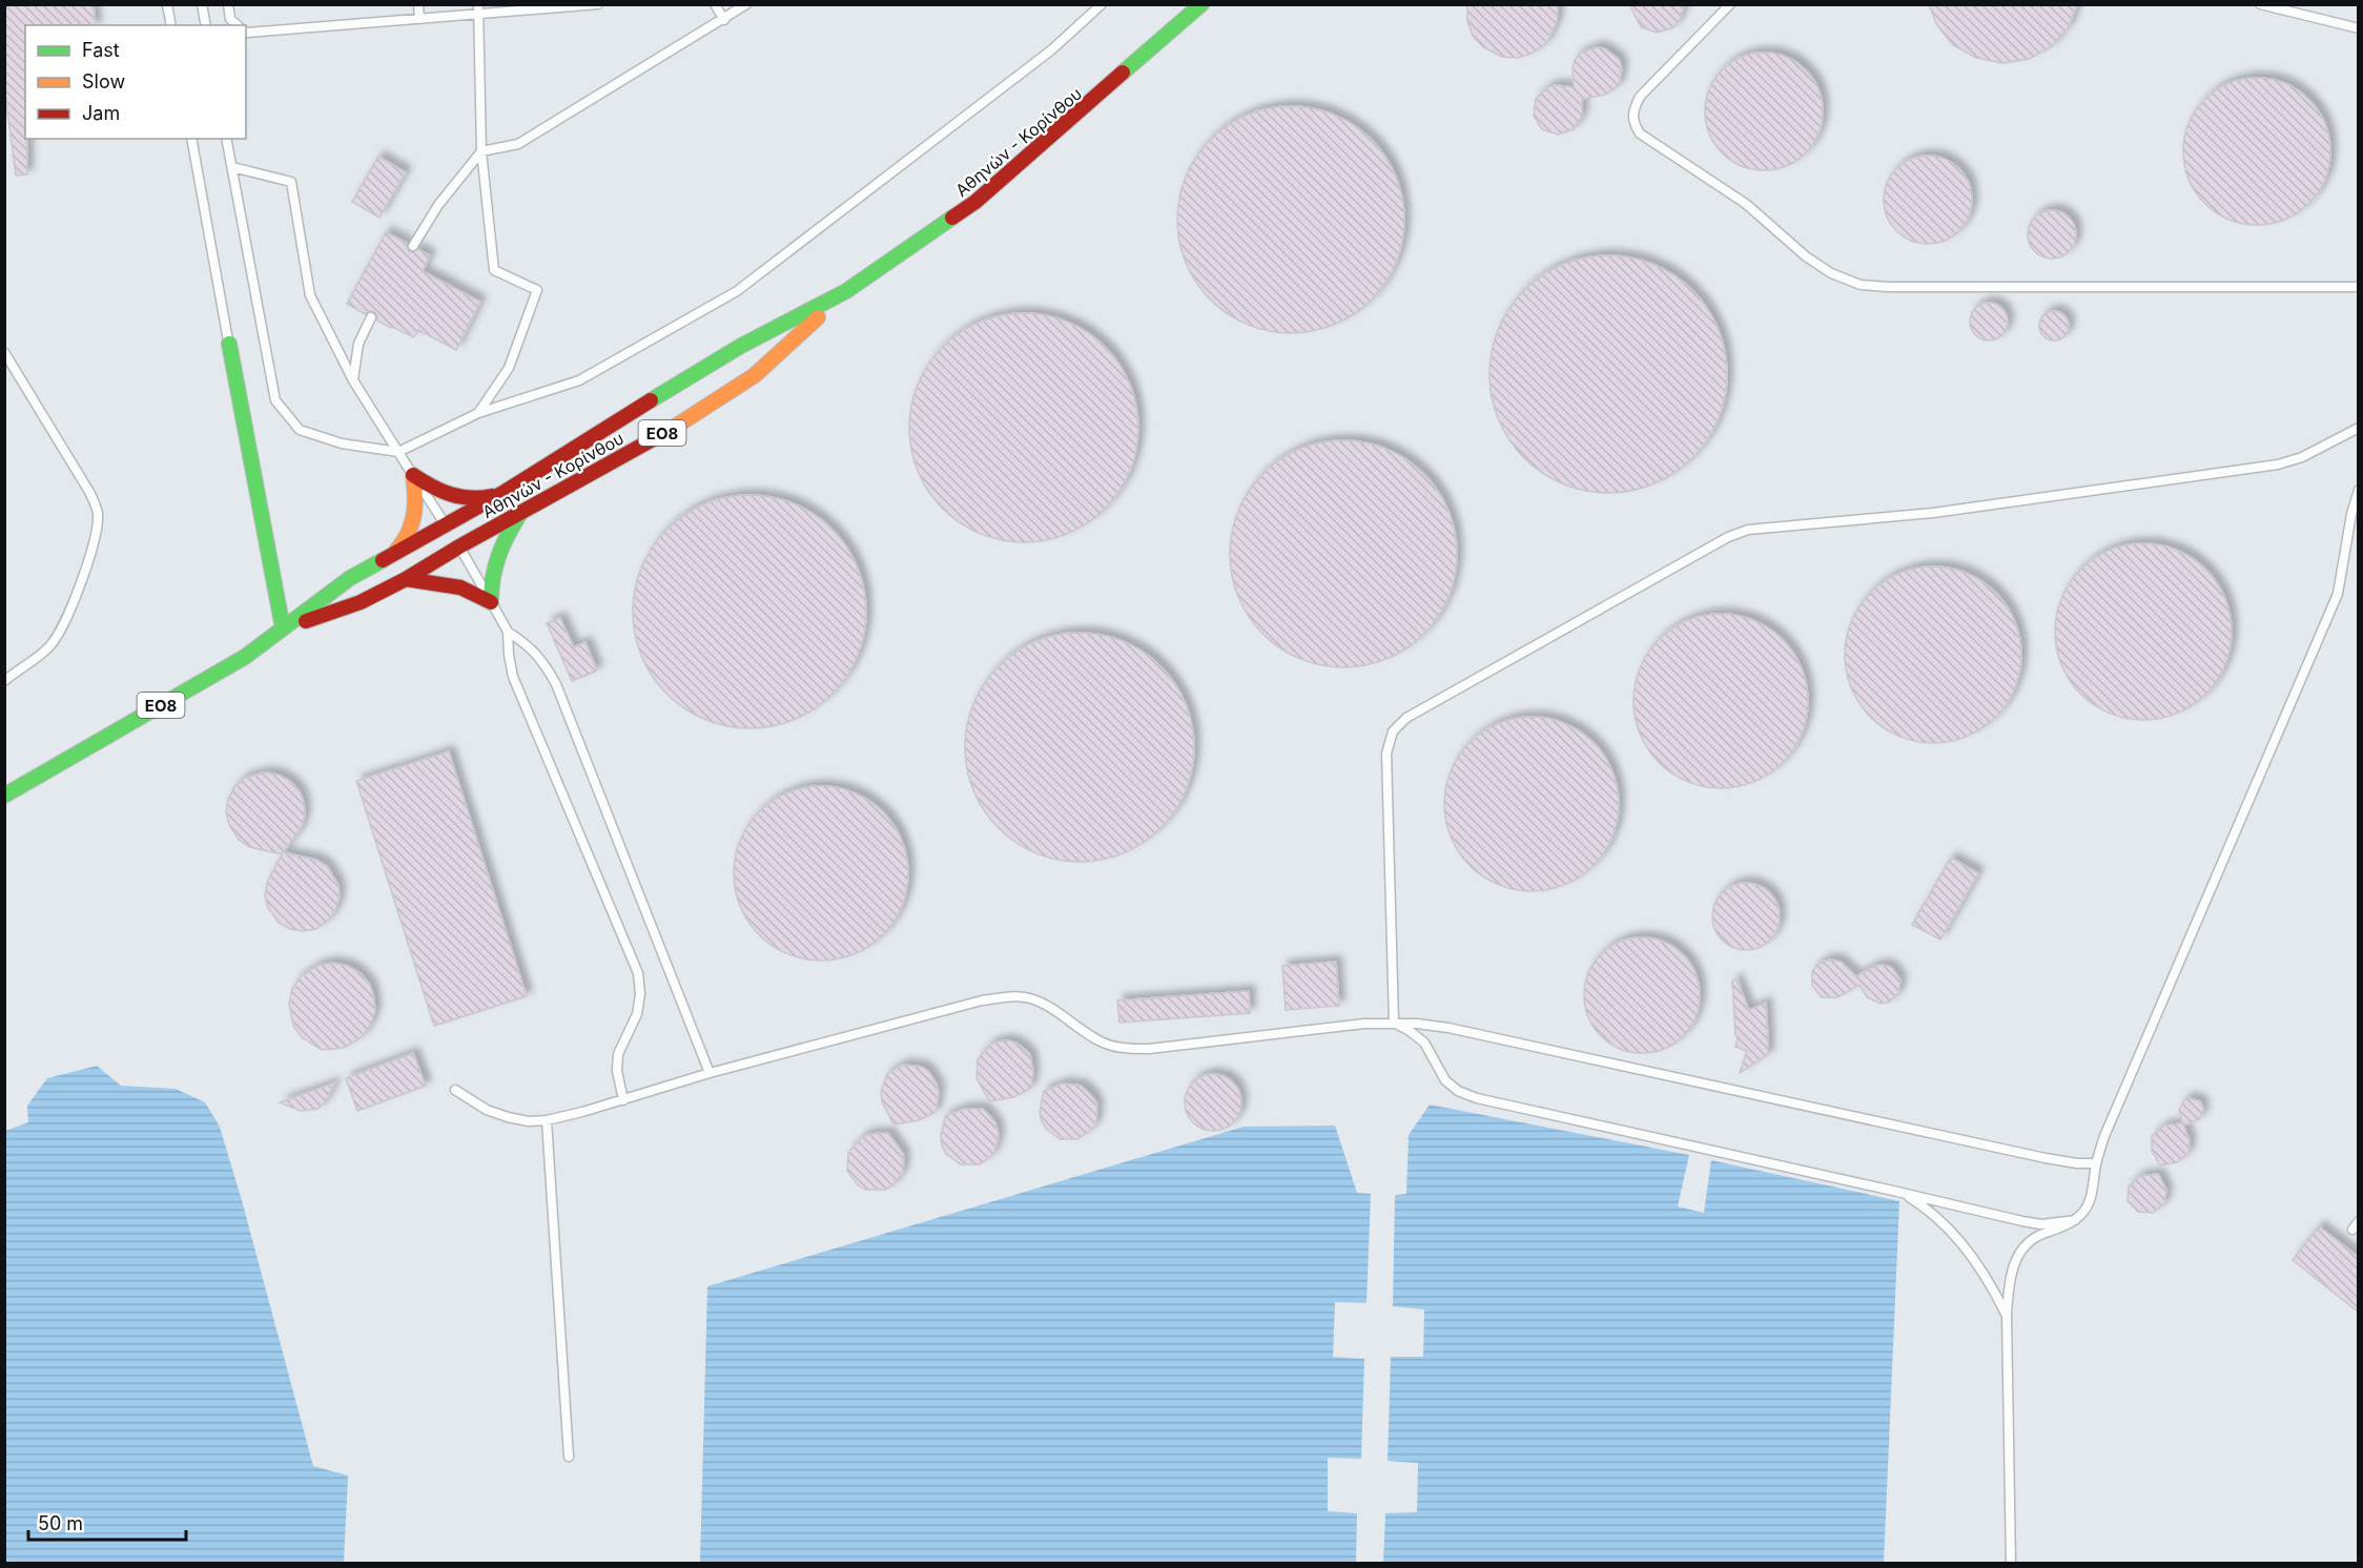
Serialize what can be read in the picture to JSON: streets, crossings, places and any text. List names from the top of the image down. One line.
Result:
{"streets":{"main road":["Αθηνών - Κορίνθου","ΕΟ8"]},"legend":["Fast","Slow","Jam"],"scale_bar":"50 m"}
